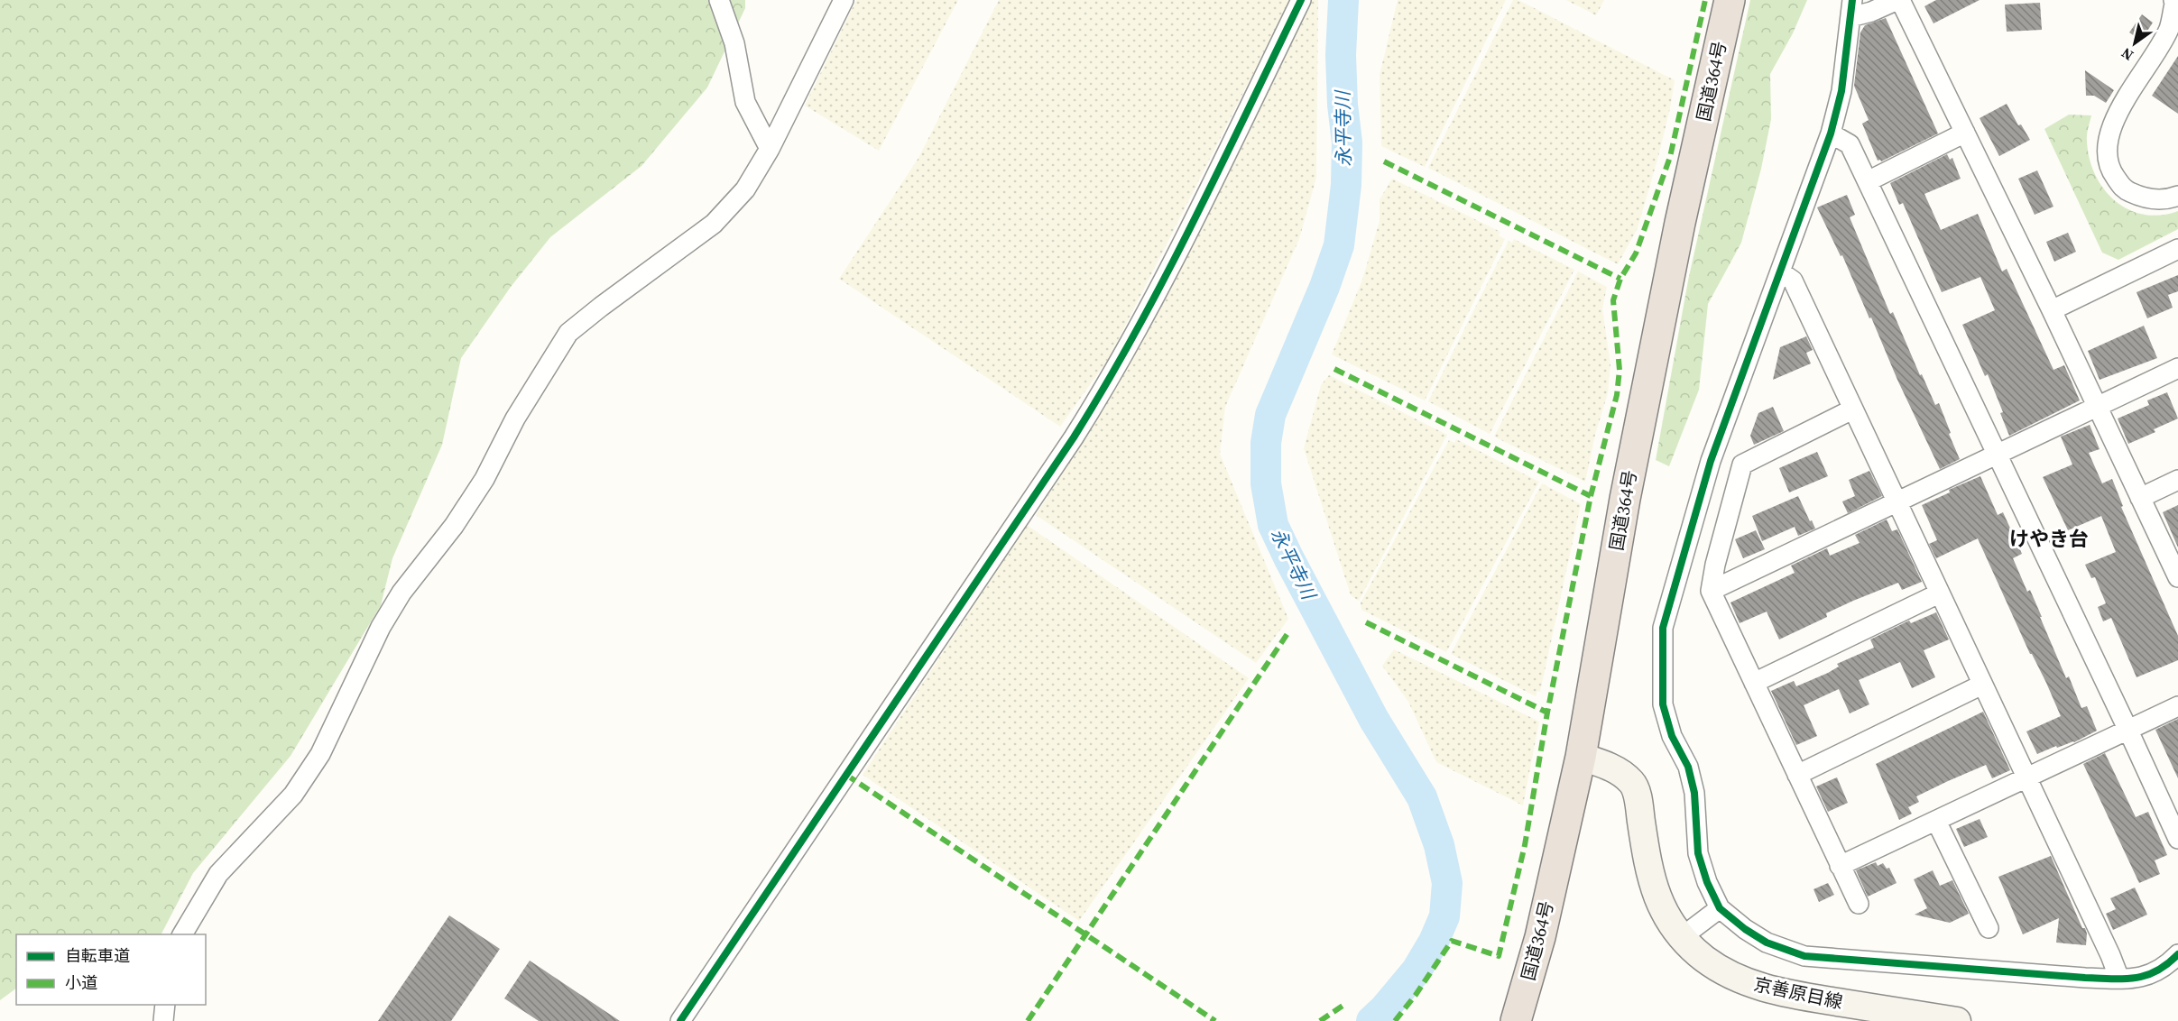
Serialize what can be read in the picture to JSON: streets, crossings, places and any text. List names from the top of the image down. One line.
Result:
{"streets":{"highway":["国道364号"],"main road":["京善原目線"]},"crossings":[["国道364号","京善原目線"]],"districts":["けやき台"],"water":["永平寺川"],"legend":["自転車道","小道"],"north":"bottom left"}
